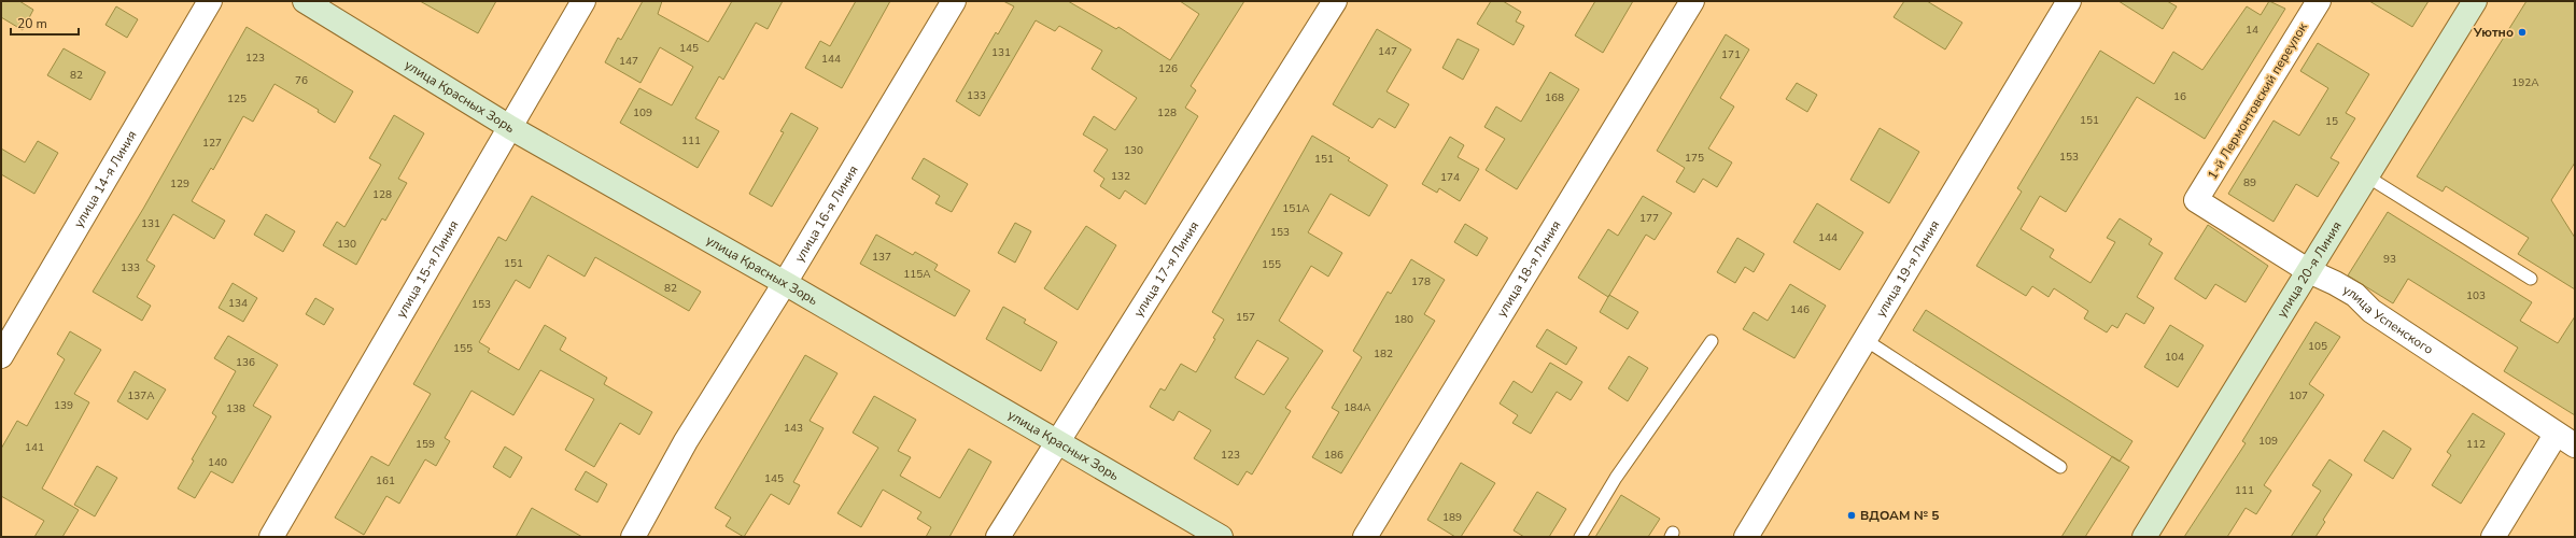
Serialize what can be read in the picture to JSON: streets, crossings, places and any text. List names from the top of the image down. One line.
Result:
{"streets":{"street":["улица Красных Зорь","1-й Лермонтовский переулок","улица 14-я Линия","улица 16-я Линия","улица 15-я Линия","улица 17-я Линия","улица 18-я Линия","улица 19-я Линия","улица 20-я Линия","улица Успенского"]},"crossings":[["улица Красных Зорь","улица 16-я Линия"],["улица Красных Зорь","улица 15-я Линия"],["улица Красных Зорь","улица 17-я Линия"],["1-й Лермонтовский переулок","улица Успенского"],["улица 20-я Линия","улица Успенского"]],"places":["Уютно","ВДОАМ № 5"],"house_numbers":["14","145","147","131","171","123","144","147","126","82","76","192А","133","16","168","125","109","128","151","15","111","127","130","153","175","151","132","174","89","129","128","151А","177","131","153","144","130","137","93","151","155","133","115А","178","82","103","134","153","146","157","180","105","155","182","104","136","137А","107","139","184А","138","143","109","159","112","141","123","186","140","145","161","111","189"],"scale_bar":"20 m"}
